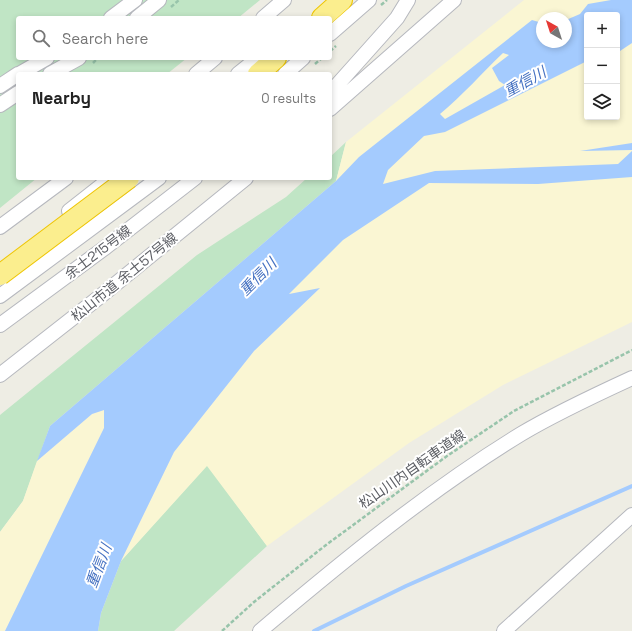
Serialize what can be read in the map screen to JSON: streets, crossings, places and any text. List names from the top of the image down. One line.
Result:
{"streets":{"street":["余土215号線","松山市道 余土57号線"],"path":["松山川内自転車道線"]},"water":["重信川"],"north":"top left","page":{"map_buttons":["+","−"],"search":"Search here","heading":["Nearby","0 results"]}}
